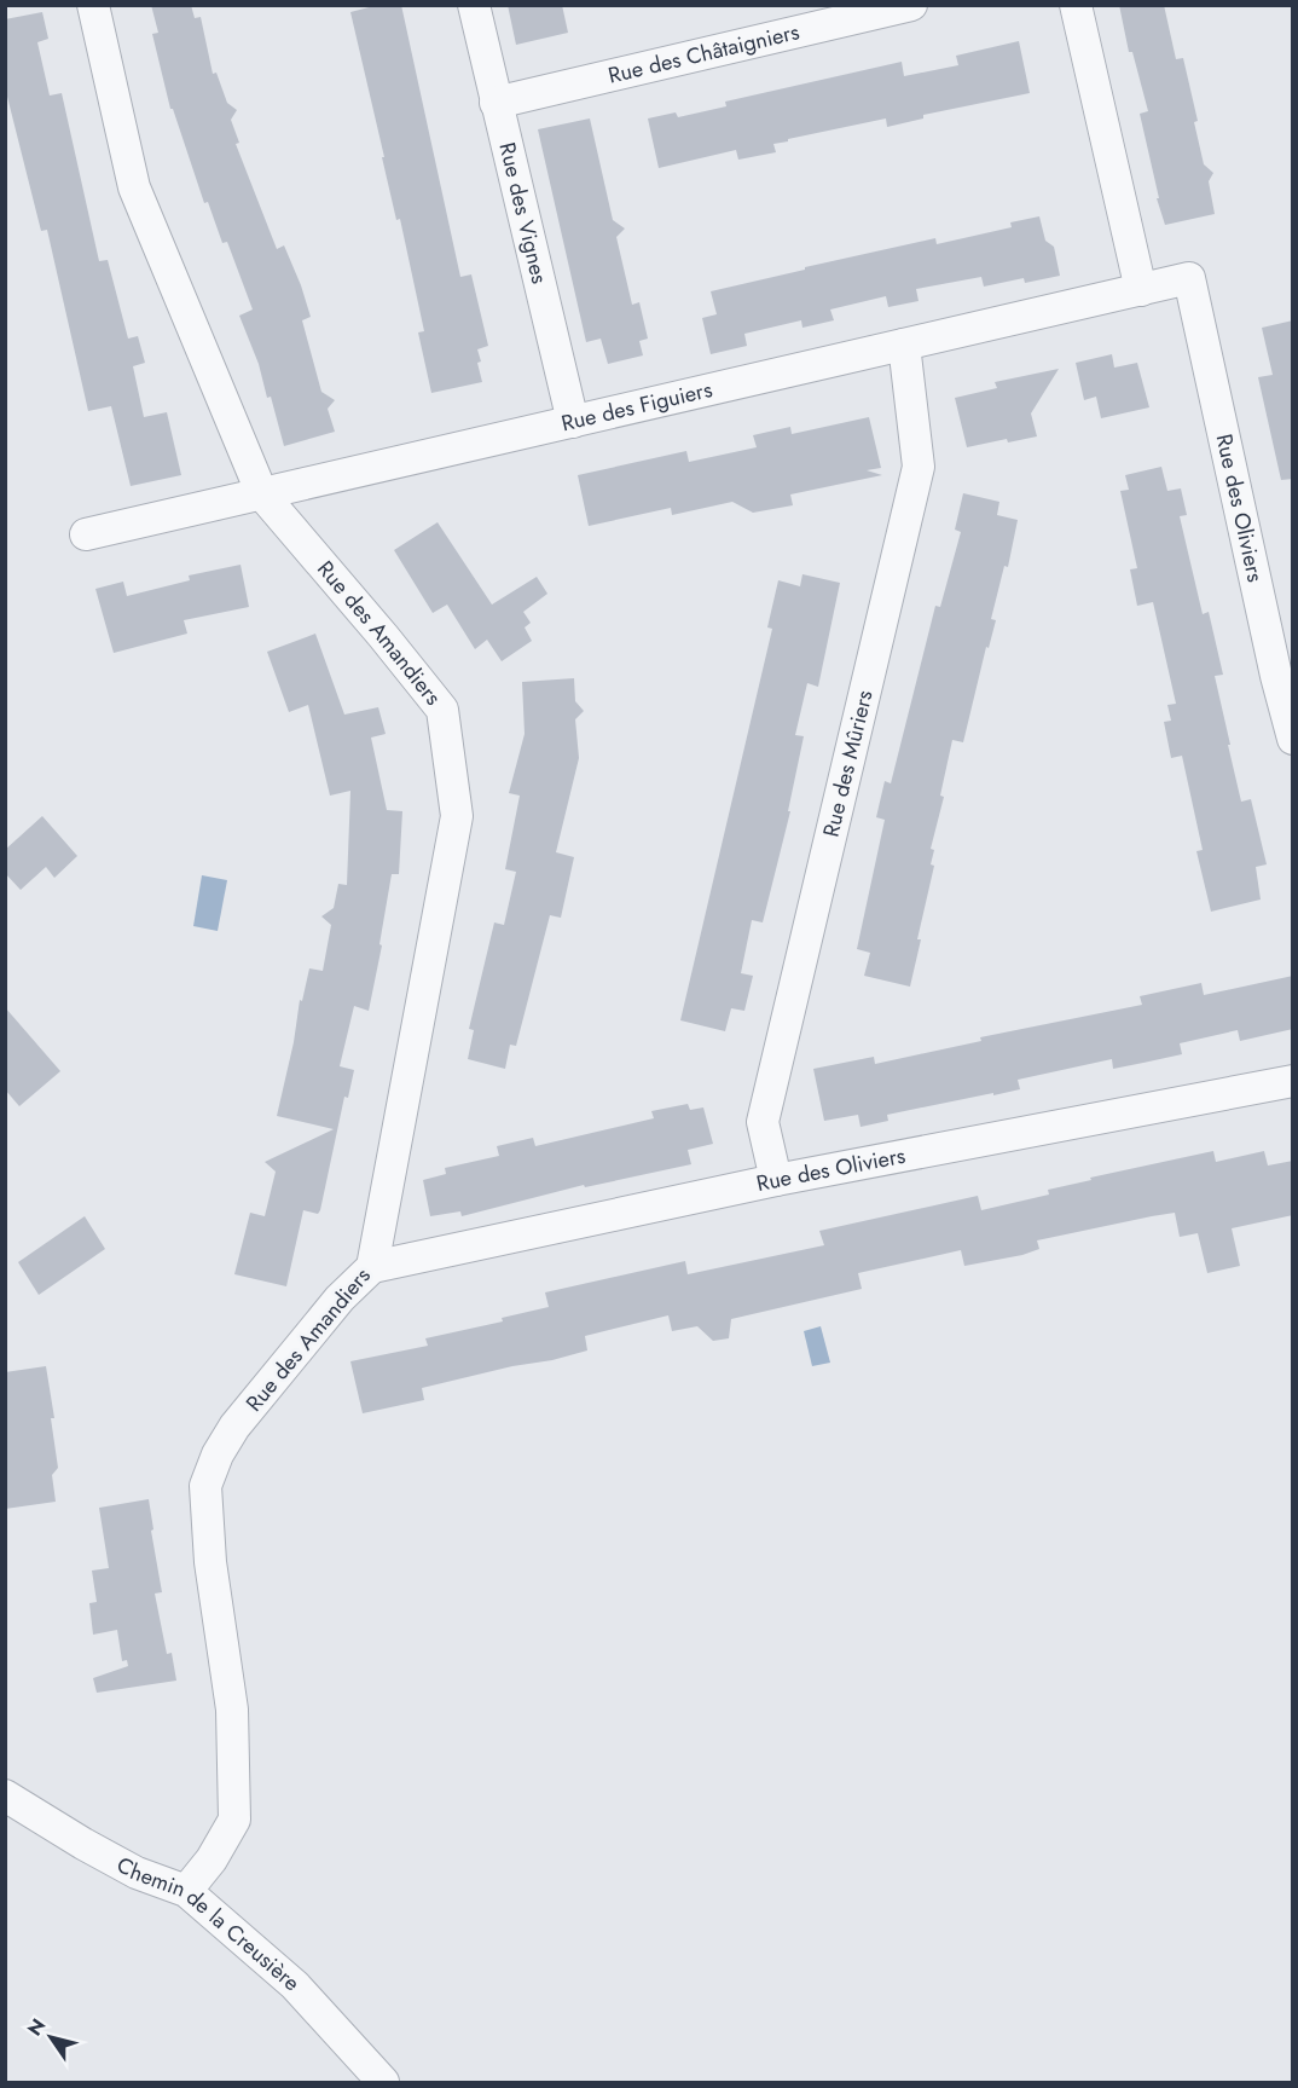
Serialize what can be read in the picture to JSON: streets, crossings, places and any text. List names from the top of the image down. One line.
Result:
{"streets":{"street":["Rue des Châtaigniers","Rue des Vignes","Rue des Figuiers","Rue des Oliviers","Rue des Amandiers","Rue des Mûriers","Chemin de la Creusière"]},"crossings":[["Rue des Châtaigniers","Rue des Vignes"],["Rue des Vignes","Rue des Figuiers"],["Rue des Figuiers","Rue des Oliviers"],["Rue des Figuiers","Rue des Amandiers"],["Rue des Figuiers","Rue des Mûriers"],["Rue des Oliviers","Rue des Amandiers"],["Rue des Oliviers","Rue des Mûriers"],["Rue des Amandiers","Chemin de la Creusière"]],"north":"top left"}
